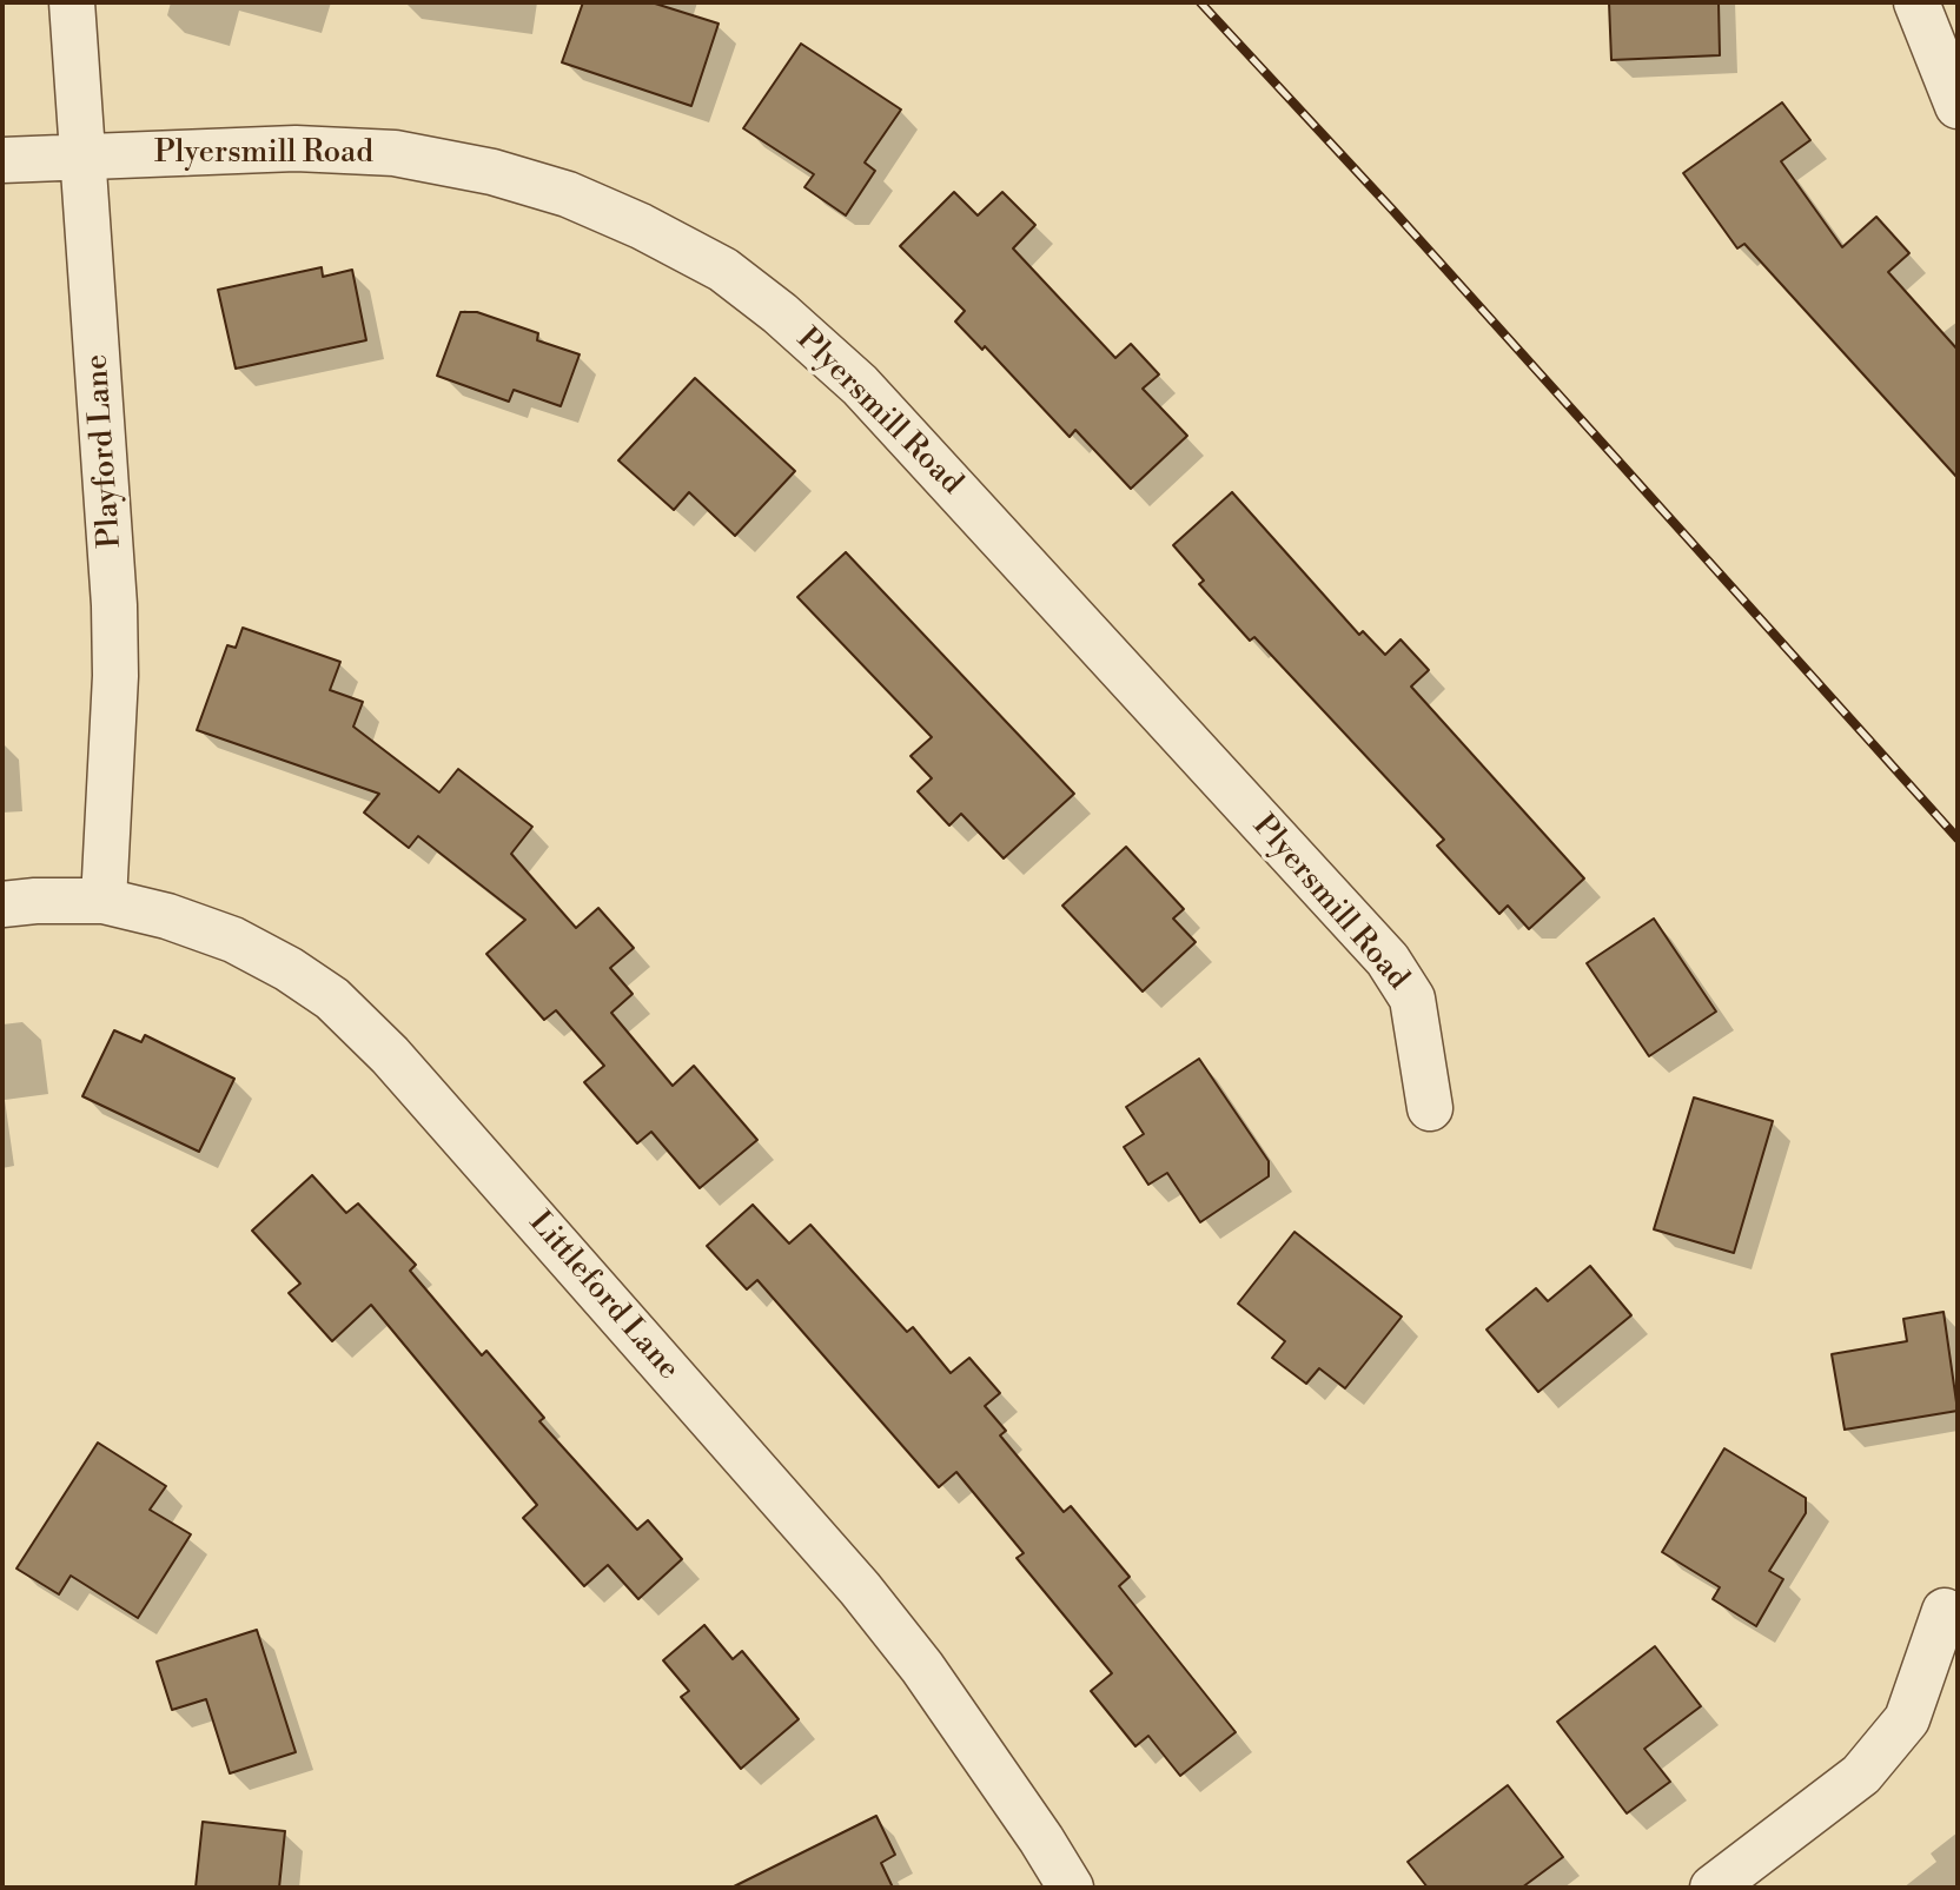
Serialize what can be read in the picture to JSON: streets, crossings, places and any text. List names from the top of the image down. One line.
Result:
{"streets":{"street":["Plyersmill Road","Playford Lane","Littleford Lane"]},"crossings":[["Plyersmill Road","Playford Lane"],["Playford Lane","Littleford Lane"]]}
